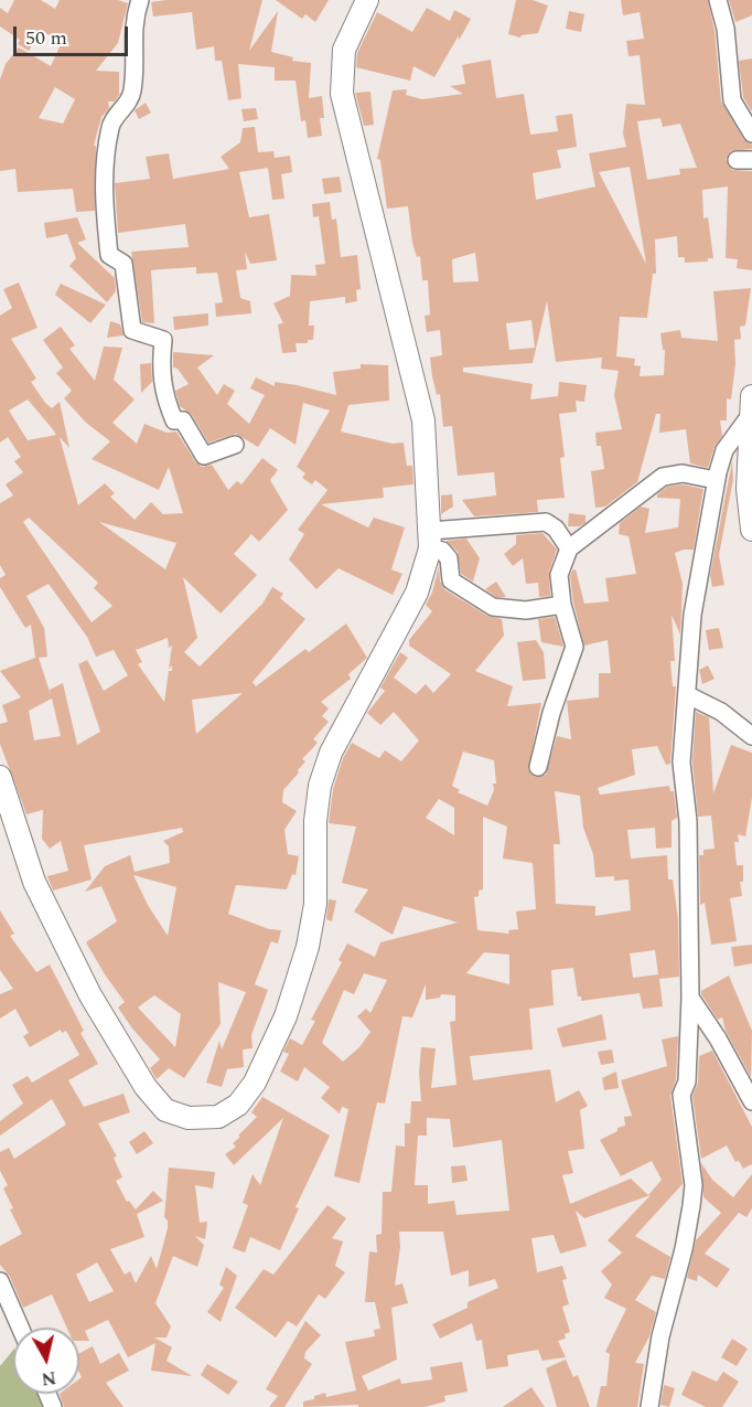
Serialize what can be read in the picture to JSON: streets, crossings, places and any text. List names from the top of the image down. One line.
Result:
{"scale_bar":"50 m","north":"bottom"}
